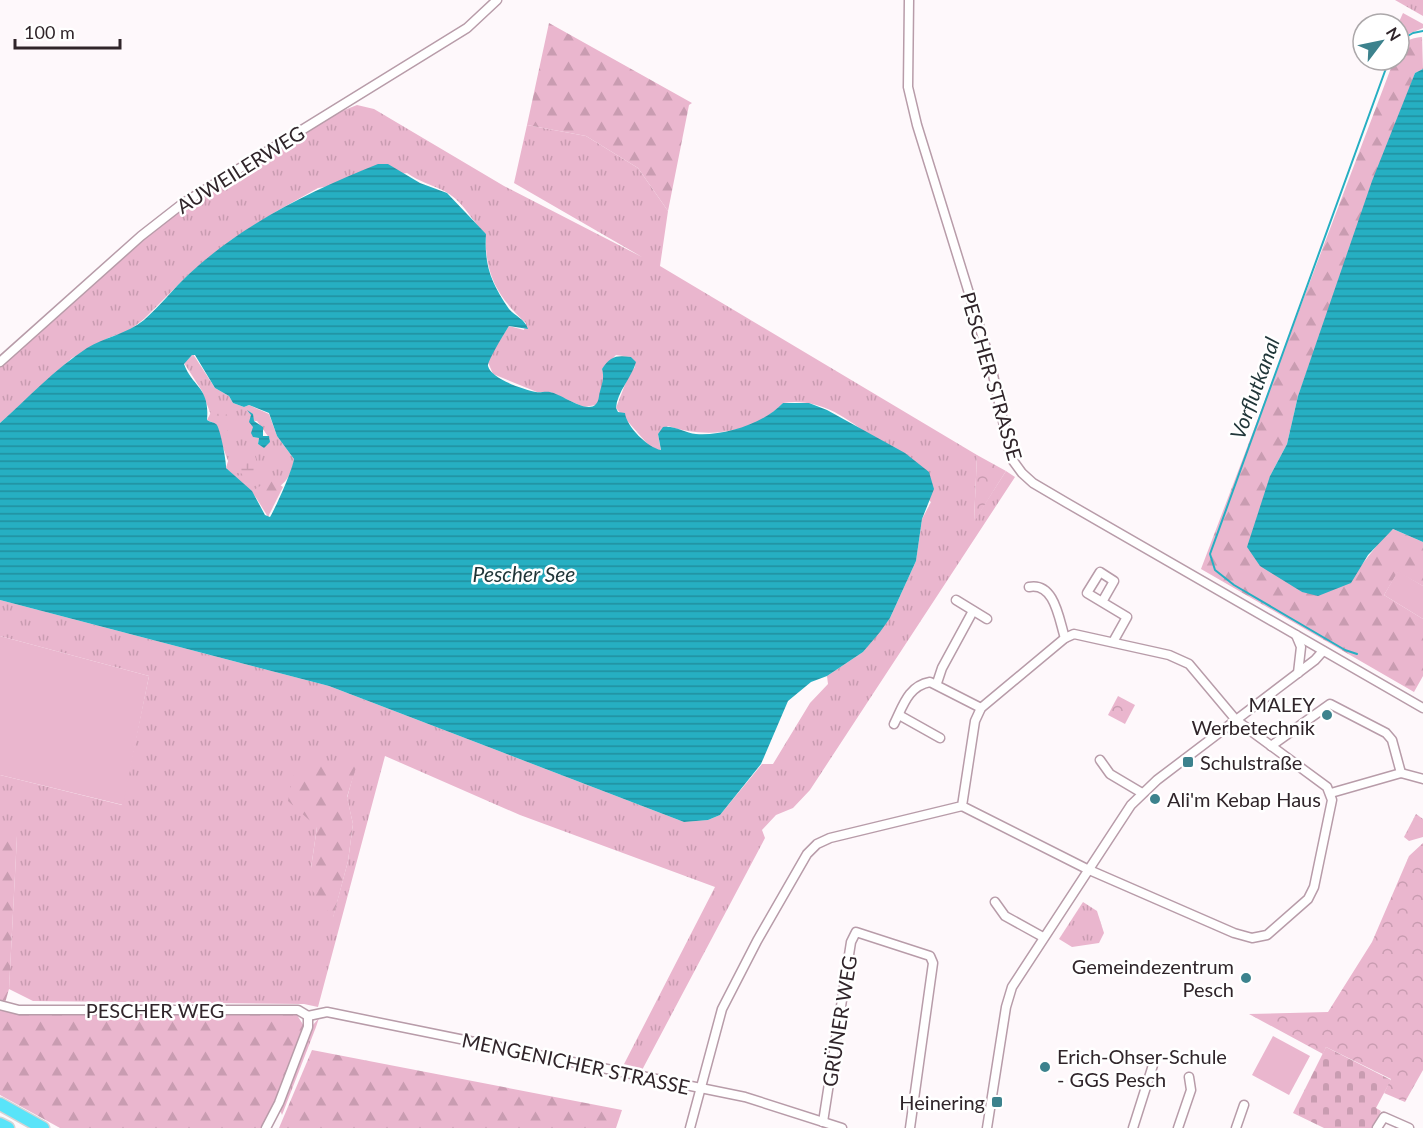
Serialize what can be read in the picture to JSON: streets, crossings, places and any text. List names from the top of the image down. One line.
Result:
{"streets":{"street":["AUWEILERWEG","PESCHER STRASSE","PESCHER WEG","GRÜNER WEG","MENGENICHER STRASSE"]},"crossings":[["PESCHER WEG","MENGENICHER STRASSE"],["GRÜNER WEG","MENGENICHER STRASSE"]],"water":["Vorflutkanal","Pescher See"],"places":{"other":["MALEY Werbetechnik","Ali'm Kebap Haus","Gemeindezentrum Pesch","Erich-Ohser-Schule - GGS Pesch"],"transit":["Schulstraße","Heinering"]},"scale_bar":"100 m","north":"top right"}
